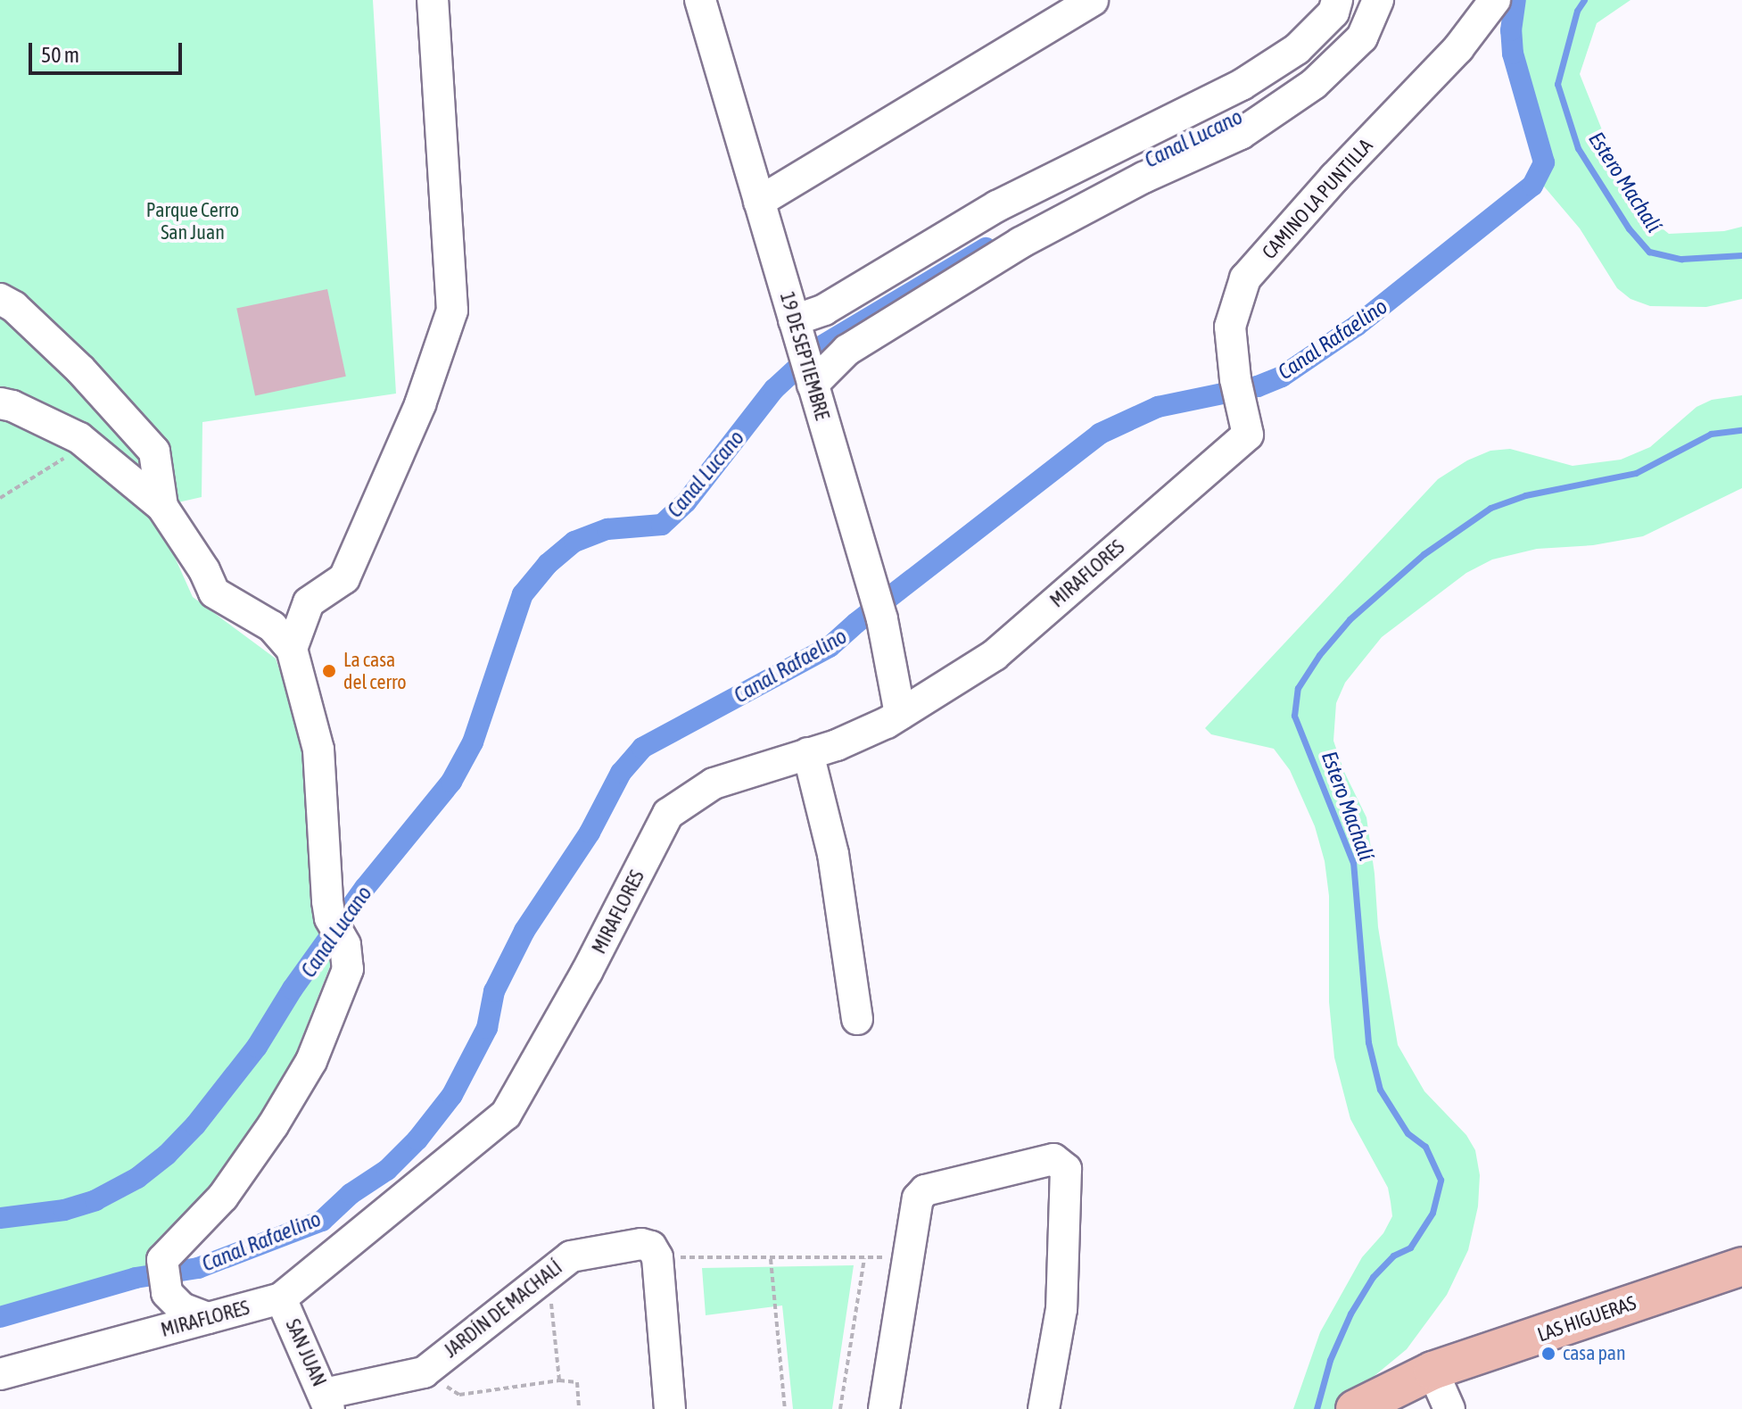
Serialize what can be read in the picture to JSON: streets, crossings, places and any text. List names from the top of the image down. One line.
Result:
{"streets":{"main road":["LAS HIGUERAS"],"street":["CAMINO LA PUNTILLA","19 DE SEPTIEMBRE","MIRAFLORES","JARDÍN DE MACHALÍ","SAN JUAN"]},"crossings":[["CAMINO LA PUNTILLA","MIRAFLORES"],["19 DE SEPTIEMBRE","MIRAFLORES"],["MIRAFLORES","SAN JUAN"],["JARDÍN DE MACHALÍ","SAN JUAN"]],"water":["Canal Lucano","Estero Machalí","Canal Rafaelino"],"parks":["Parque Cerro San Juan"],"places":["La casa del cerro","casa pan"],"scale_bar":"50 m"}
